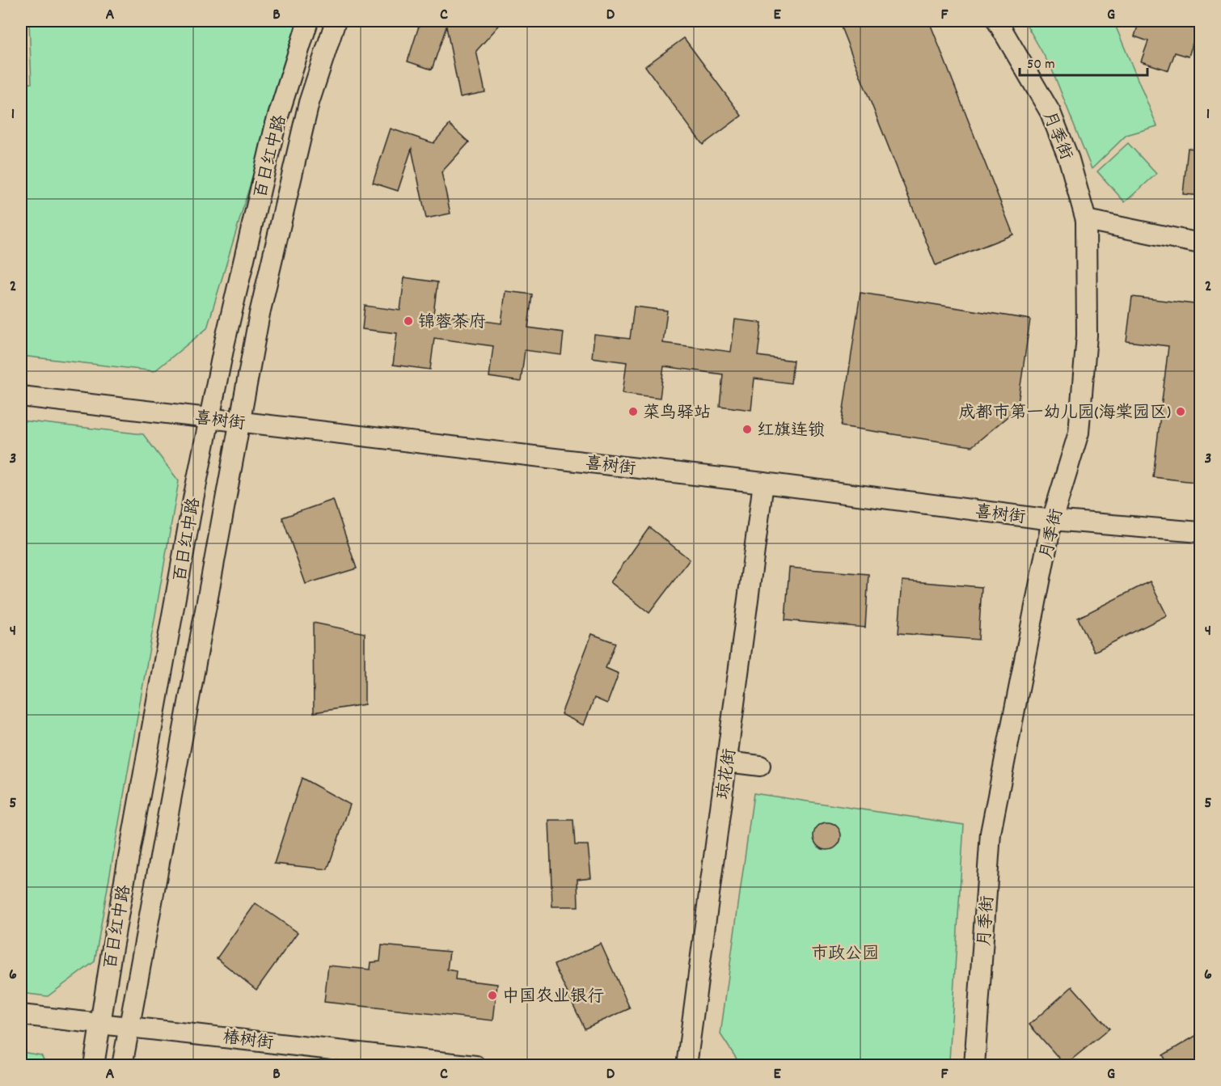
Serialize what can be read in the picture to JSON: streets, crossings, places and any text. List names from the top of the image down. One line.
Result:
{"streets":{"street":["月季街","百日红中路","喜树街","琼花街","椿树街"]},"crossings":[["月季街","喜树街"],["百日红中路","喜树街"],["百日红中路","椿树街"],["喜树街","琼花街"]],"parks":["市政公园"],"places":["锦蓉茶府","菜鸟驿站","成都市第一幼儿园(海棠园区)","红旗连锁","中国农业银行"],"scale_bar":"50 m","grid":{"columns":["A","B","C","D","E","F","G"],"rows":["1","2","3","4","5","6"]}}
